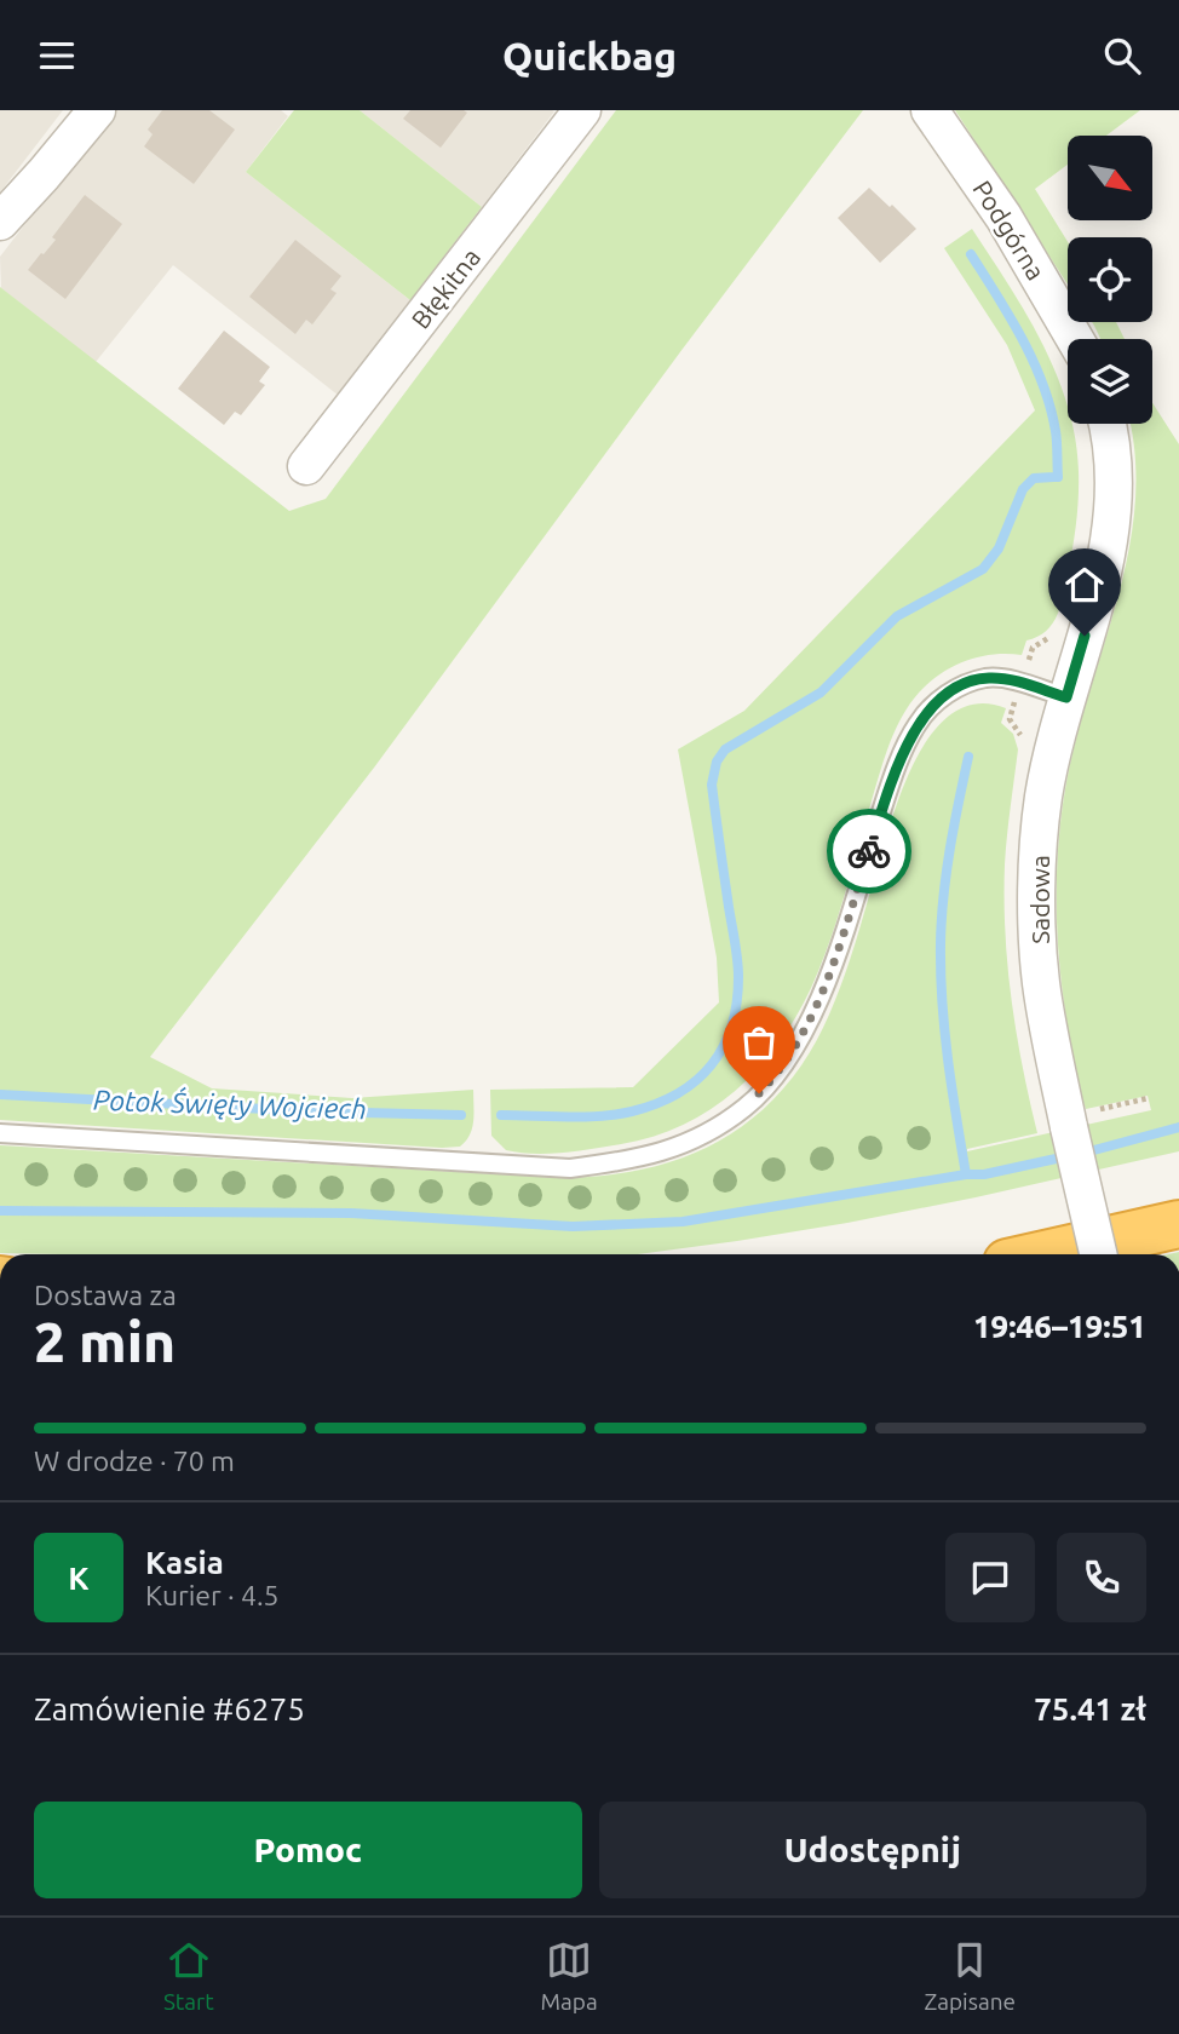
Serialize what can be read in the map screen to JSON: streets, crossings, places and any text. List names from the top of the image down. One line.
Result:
{"streets":{"street":["Podgórna","Błękitna","Sadowa"]},"water":["Potok Święty Wojciech"],"north":"bottom right","page":{"header":"Quickbag","heading":["2 min","Dostawa za","19:46–19:51"],"panel":["Kasia","Kurier · 4.5","Zamówienie #6275","75.41 zł"],"bar":"W drodze · 70 m","round":"K","buttons":["Pomoc","Udostępnij"],"tabs":["Start","Mapa","Zapisane"]}}
